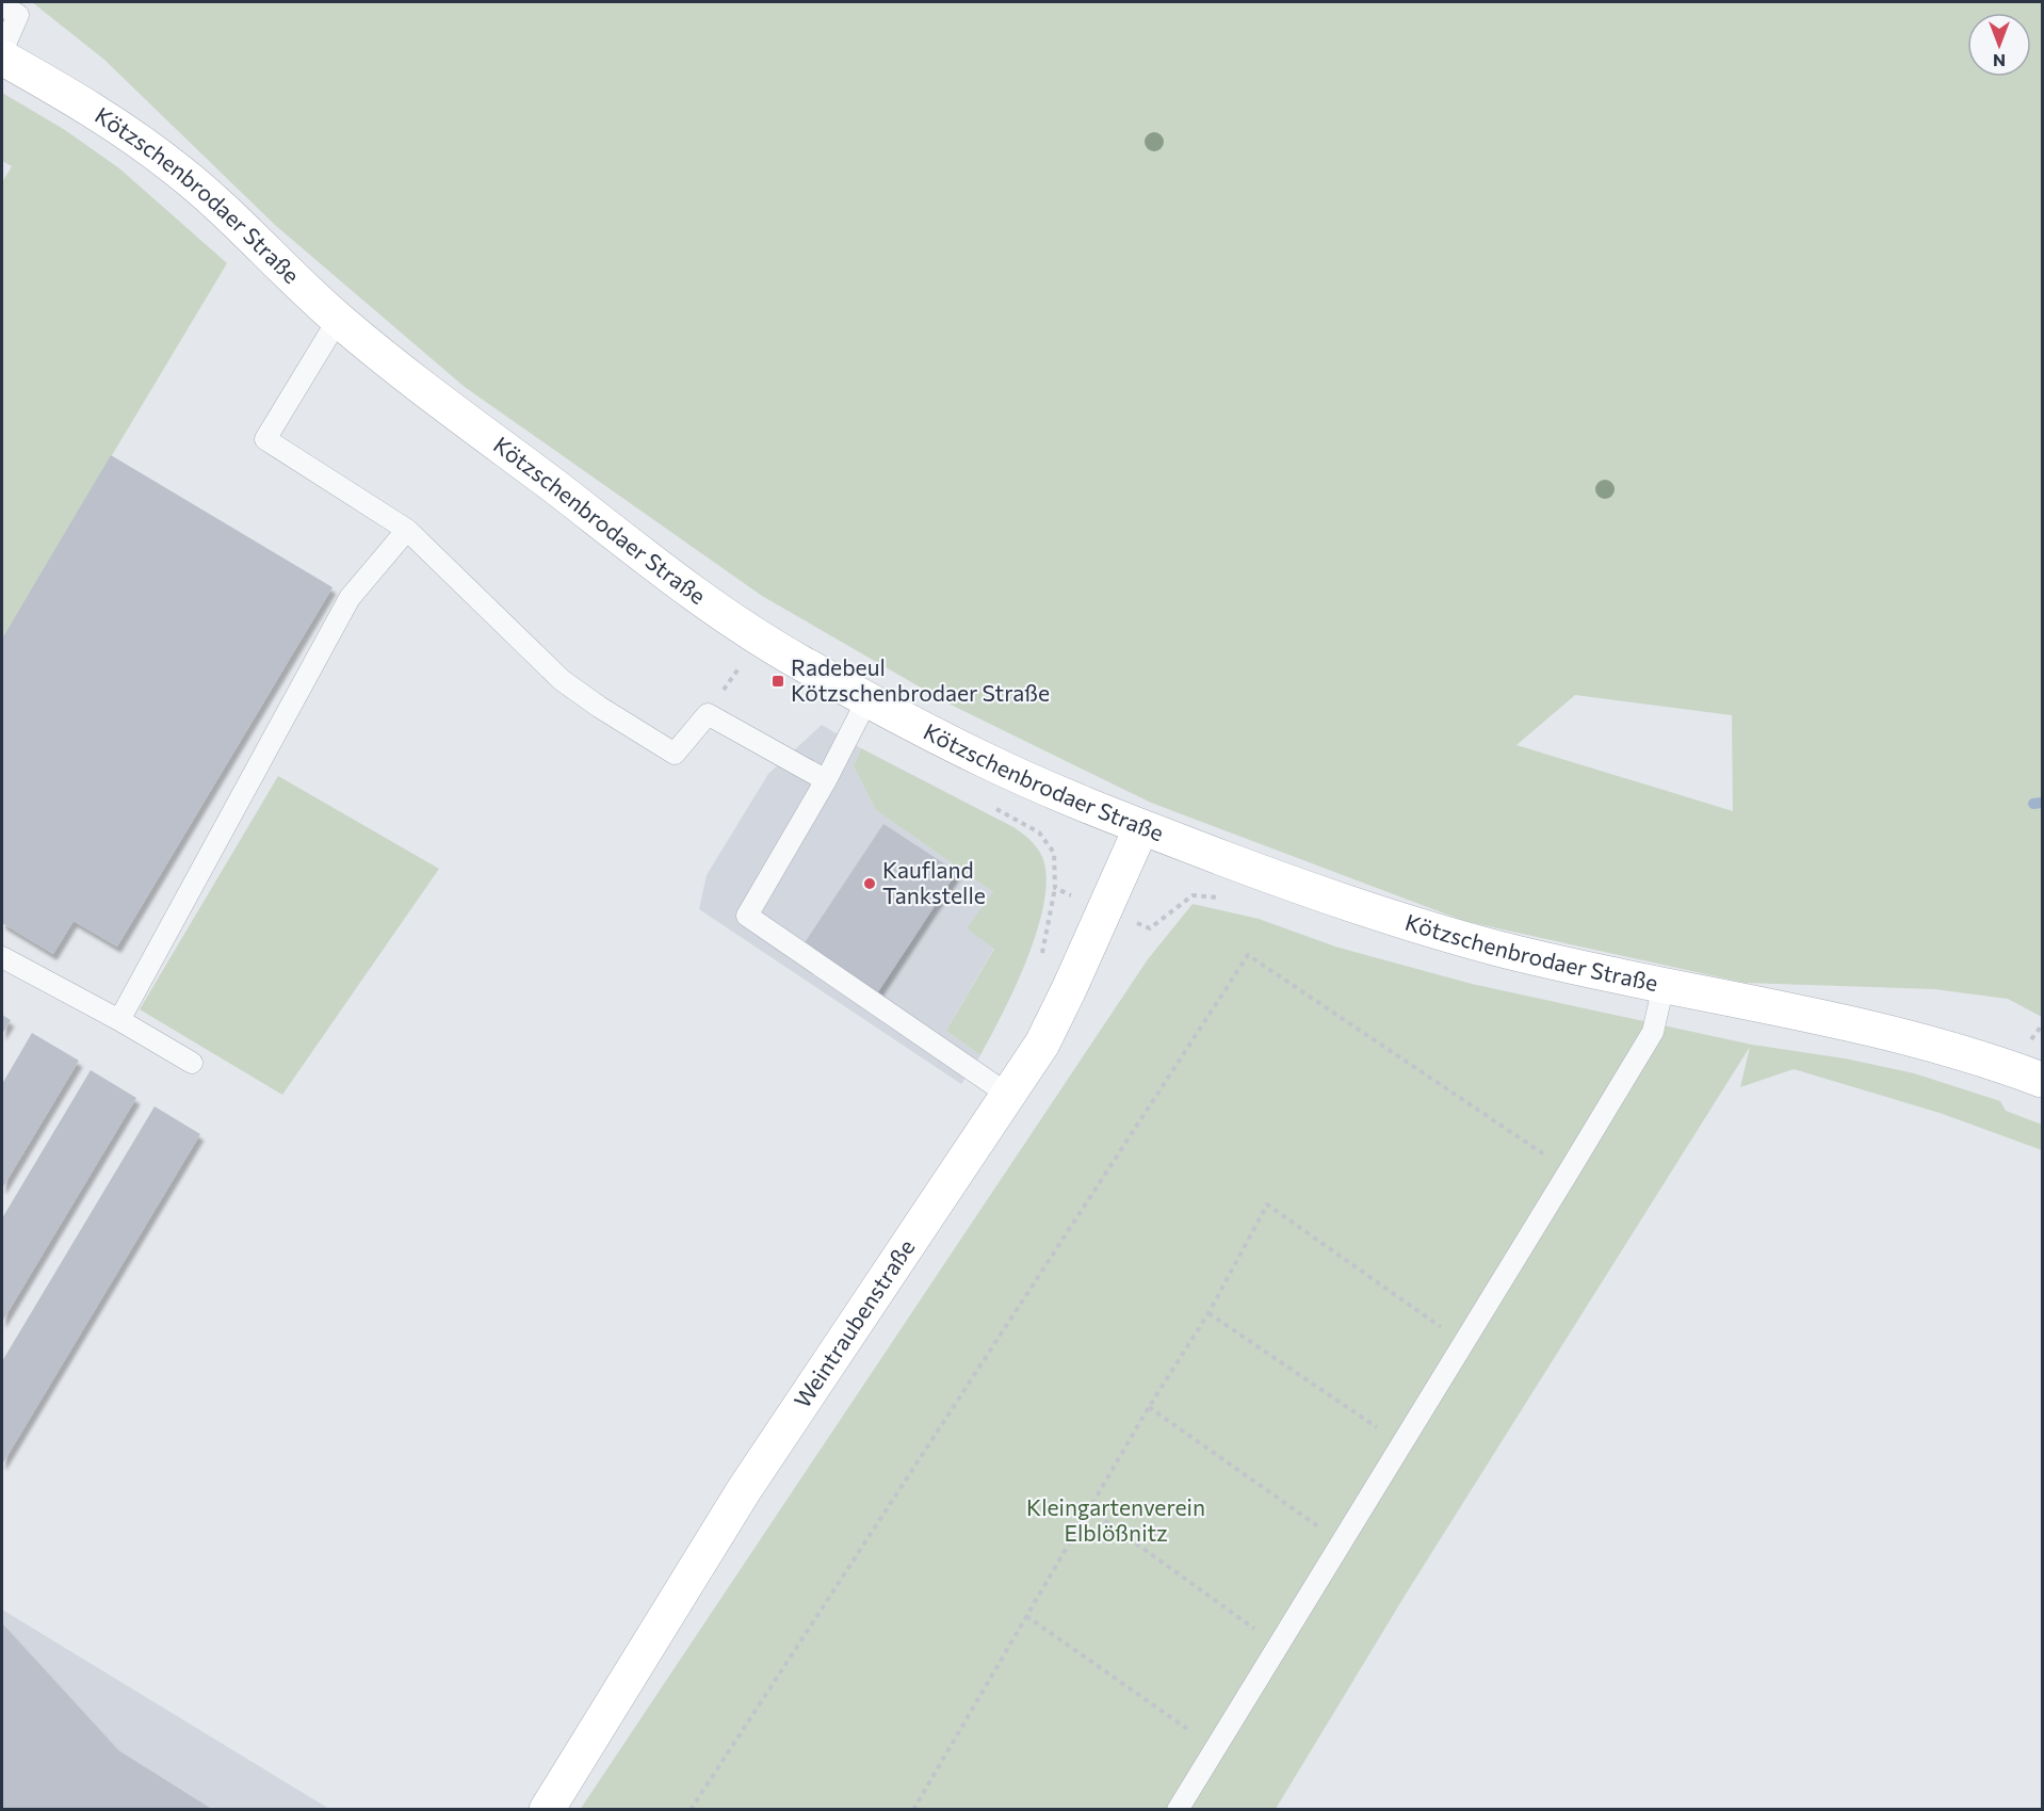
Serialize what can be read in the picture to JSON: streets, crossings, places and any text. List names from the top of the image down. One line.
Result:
{"streets":{"street":["Kötzschenbrodaer Straße","Weintraubenstraße"]},"crossings":[["Kötzschenbrodaer Straße","Weintraubenstraße"]],"parks":["Kleingartenverein Elblößnitz"],"places":{"transit":["Radebeul Kötzschenbrodaer Straße"],"other":["Kaufland Tankstelle"]},"north":"bottom"}
